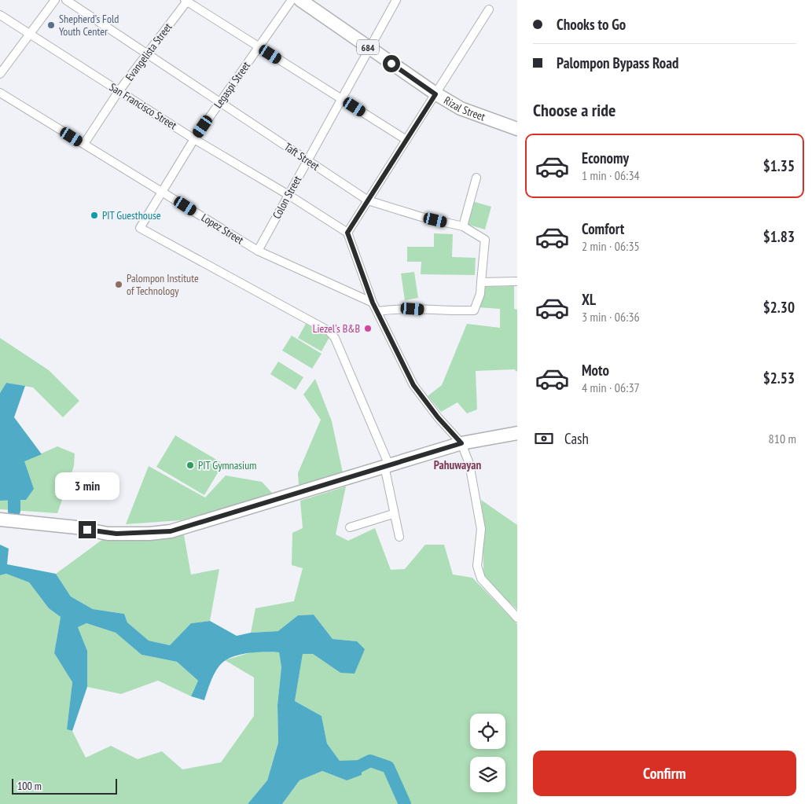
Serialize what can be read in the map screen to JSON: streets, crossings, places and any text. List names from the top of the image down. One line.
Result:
{"streets":{"main road":["684","Rizal Street"],"street":["Evangelista Street","Legaspi Street","San Francisco Street","Taft Street","Colon Street","Lopez Street"]},"crossings":[["Evangelista Street","San Francisco Street"],["Evangelista Street","Taft Street"],["Evangelista Street","Lopez Street"],["Legaspi Street","San Francisco Street"],["Legaspi Street","Taft Street"],["Legaspi Street","Lopez Street"],["San Francisco Street","Colon Street"],["Rizal Street","Colon Street"],["Taft Street","Colon Street"],["Colon Street","Lopez Street"]],"districts":["Pahuwayan"],"places":["Shepherd’s Fold Youth Center","PIT Guesthouse","Palompon Institute of Technology","Liezel's B&B","PIT Gymnasium"],"scale_bar":"100 m","page":{"banner":["Chooks to Go","Palompon Bypass Road"],"heading":"Choose a ride","list":[{"name":"Economy","note":"1 min · 06:34","value":"$1.35"},{"name":"Comfort","note":"2 min · 06:35","value":"$1.83"},{"name":"XL","note":"3 min · 06:36","value":"$2.30"},{"name":"Moto","note":"4 min · 06:37","value":"$2.53"}],"pay":["Cash","810 m"],"bubble":"3 min","buttons":"Confirm","scale":"100 m"}}
